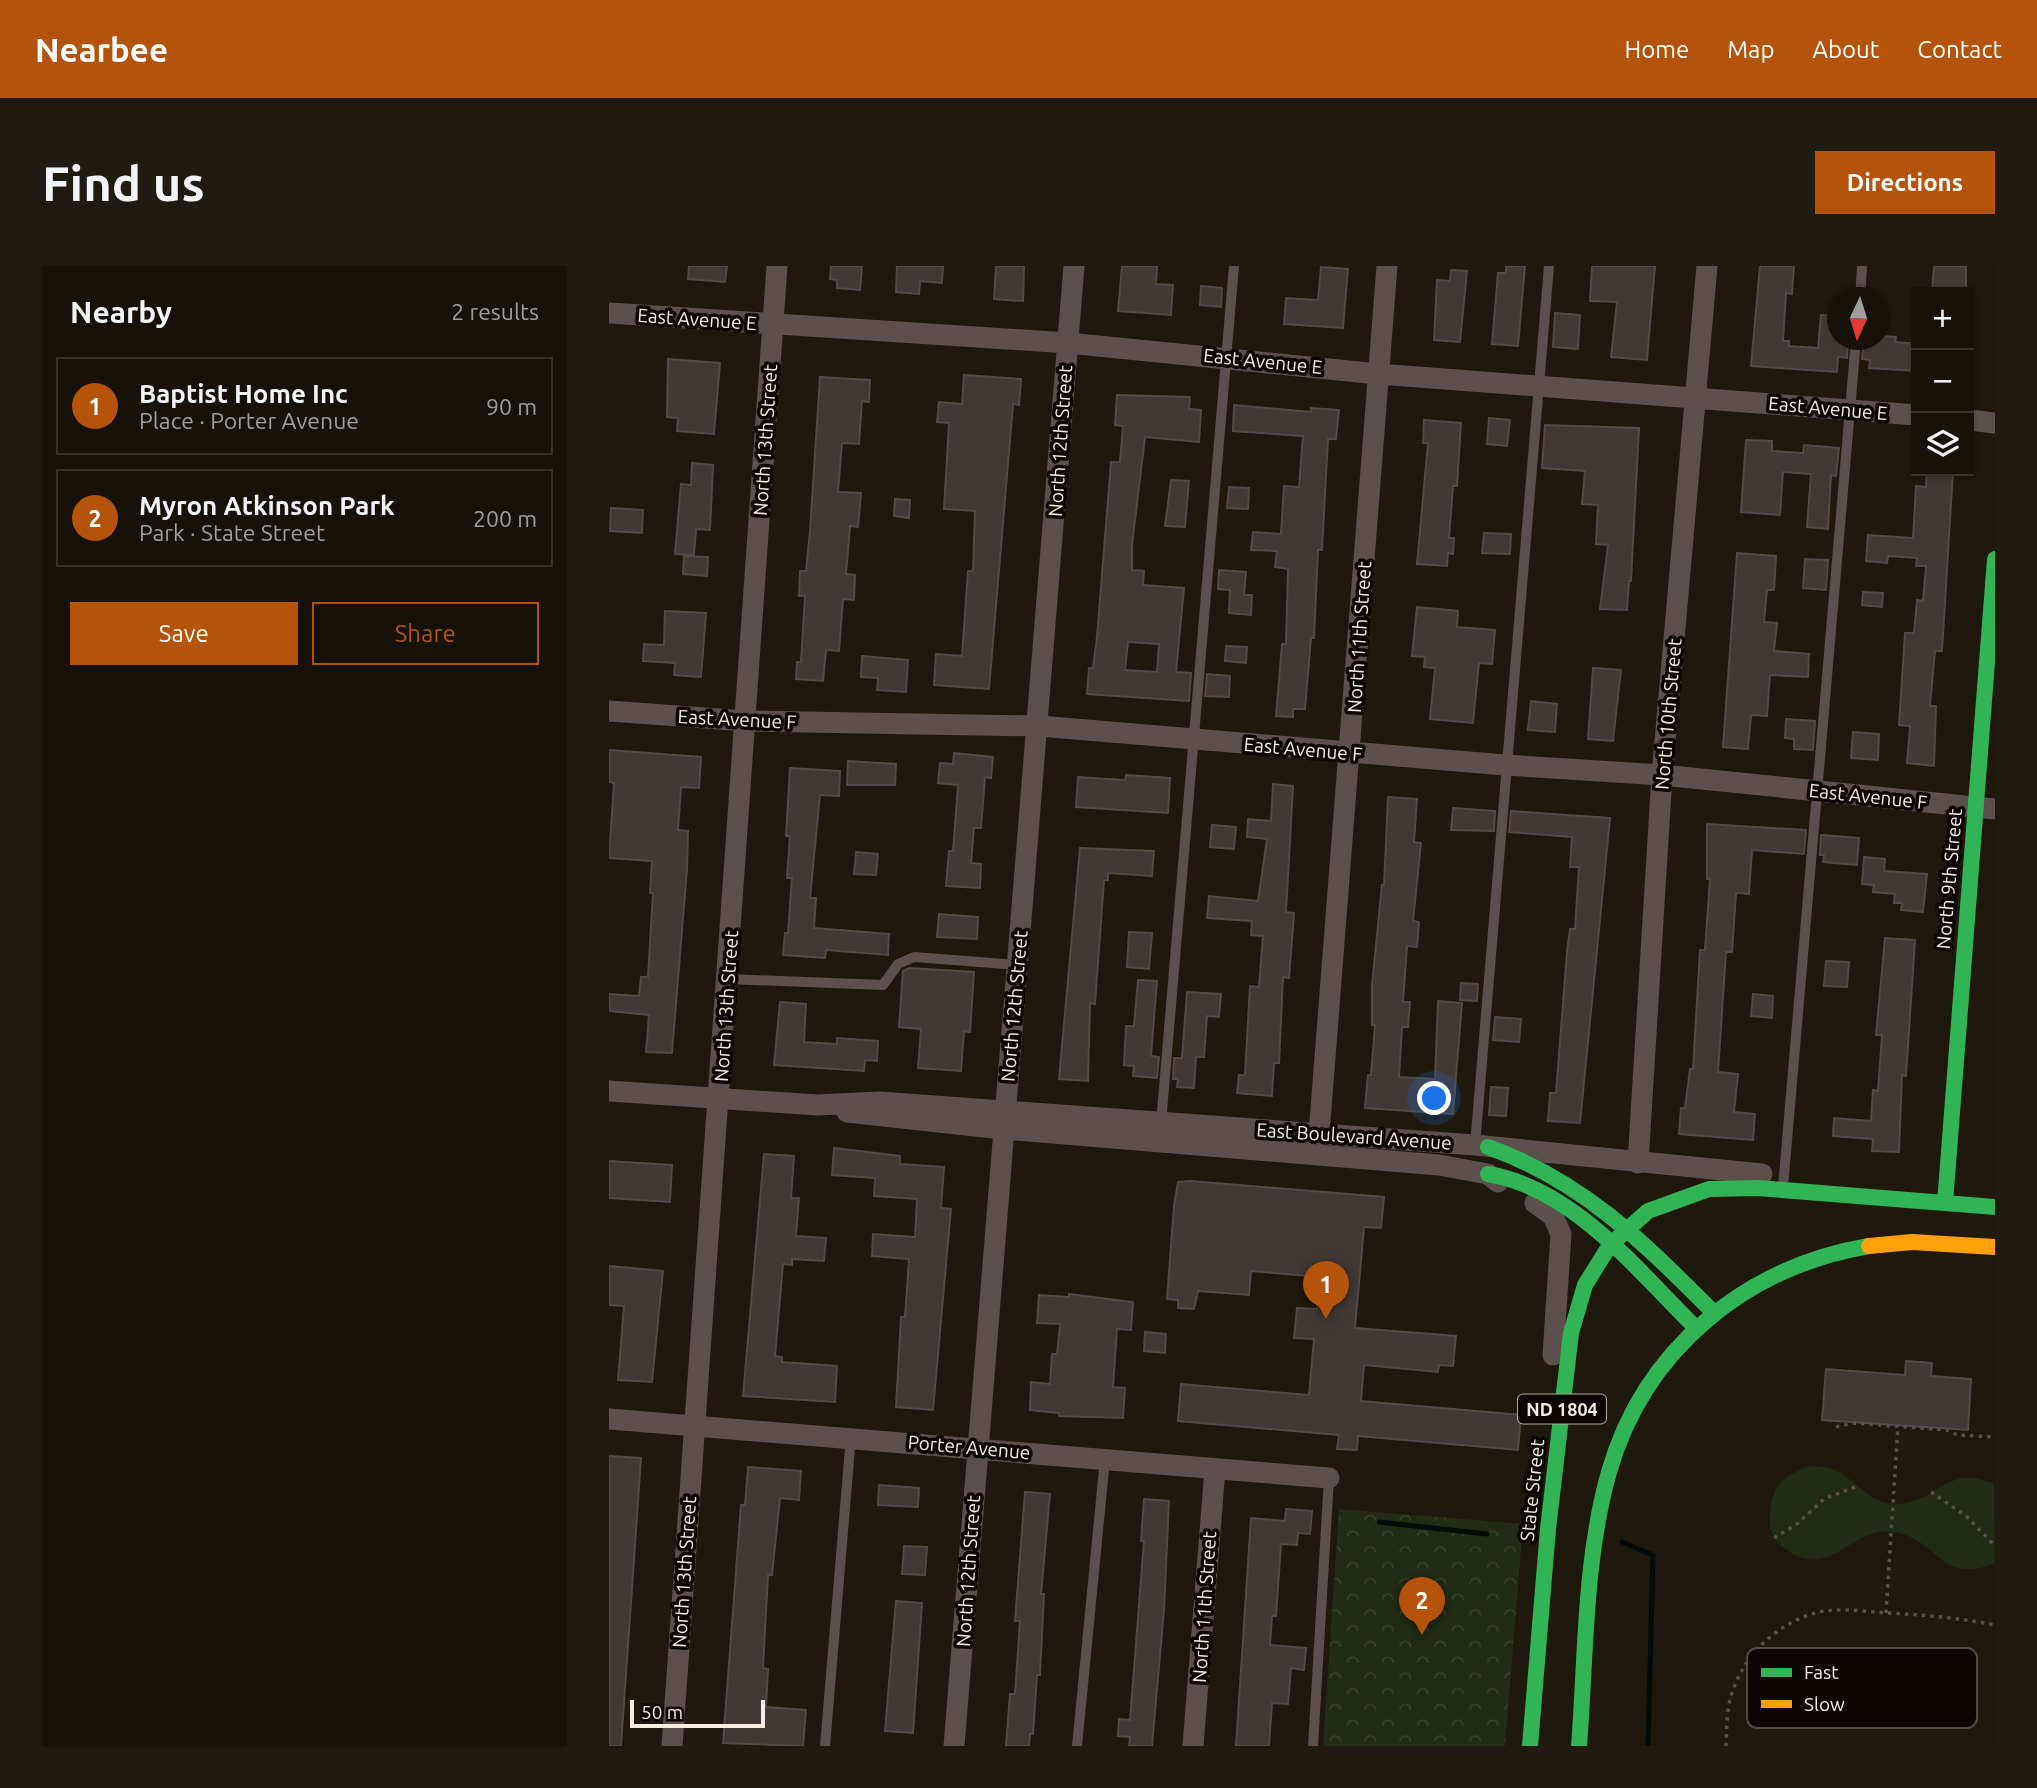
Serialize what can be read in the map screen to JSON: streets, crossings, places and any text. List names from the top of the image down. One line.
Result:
{"streets":{"main road":["North 9th Street","East Boulevard Avenue","ND 1804","State Street"],"street":["East Avenue E","North 13th Street","North 12th Street","North 11th Street","North 10th Street","East Avenue F","Porter Avenue"]},"crossings":[["East Avenue E","North 13th Street"],["East Avenue E","North 12th Street"],["East Avenue E","North 11th Street"],["East Avenue E","North 10th Street"],["North 13th Street","East Avenue F"],["North 13th Street","East Boulevard Avenue"],["North 13th Street","Porter Avenue"],["North 12th Street","East Avenue F"],["North 12th Street","East Boulevard Avenue"],["North 12th Street","Porter Avenue"],["North 11th Street","East Avenue F"],["North 11th Street","East Boulevard Avenue"],["North 11th Street","Porter Avenue"],["North 10th Street","East Avenue F"],["North 10th Street","East Boulevard Avenue"],["East Avenue F","North 9th Street"],["North 9th Street","East Boulevard Avenue"],["East Boulevard Avenue","State Street"]],"legend":["Fast","Slow"],"scale_bar":"50 m","north":"bottom","page":{"header":"Nearbee","nav":["Home","Map","About","Contact"],"buttons":["Directions",["Save","Share"]],"title":"Find us","heading":["Nearby","2 results"],"map_buttons":["+","−"],"list":[{"mark":"1","name":"Baptist Home Inc","note":"Place · Porter Avenue","value":"90 m"},{"mark":"2","name":"Myron Atkinson Park","note":"Park · State Street","value":"200 m"}],"pins":["1","2"],"scale":"50 m"}}
